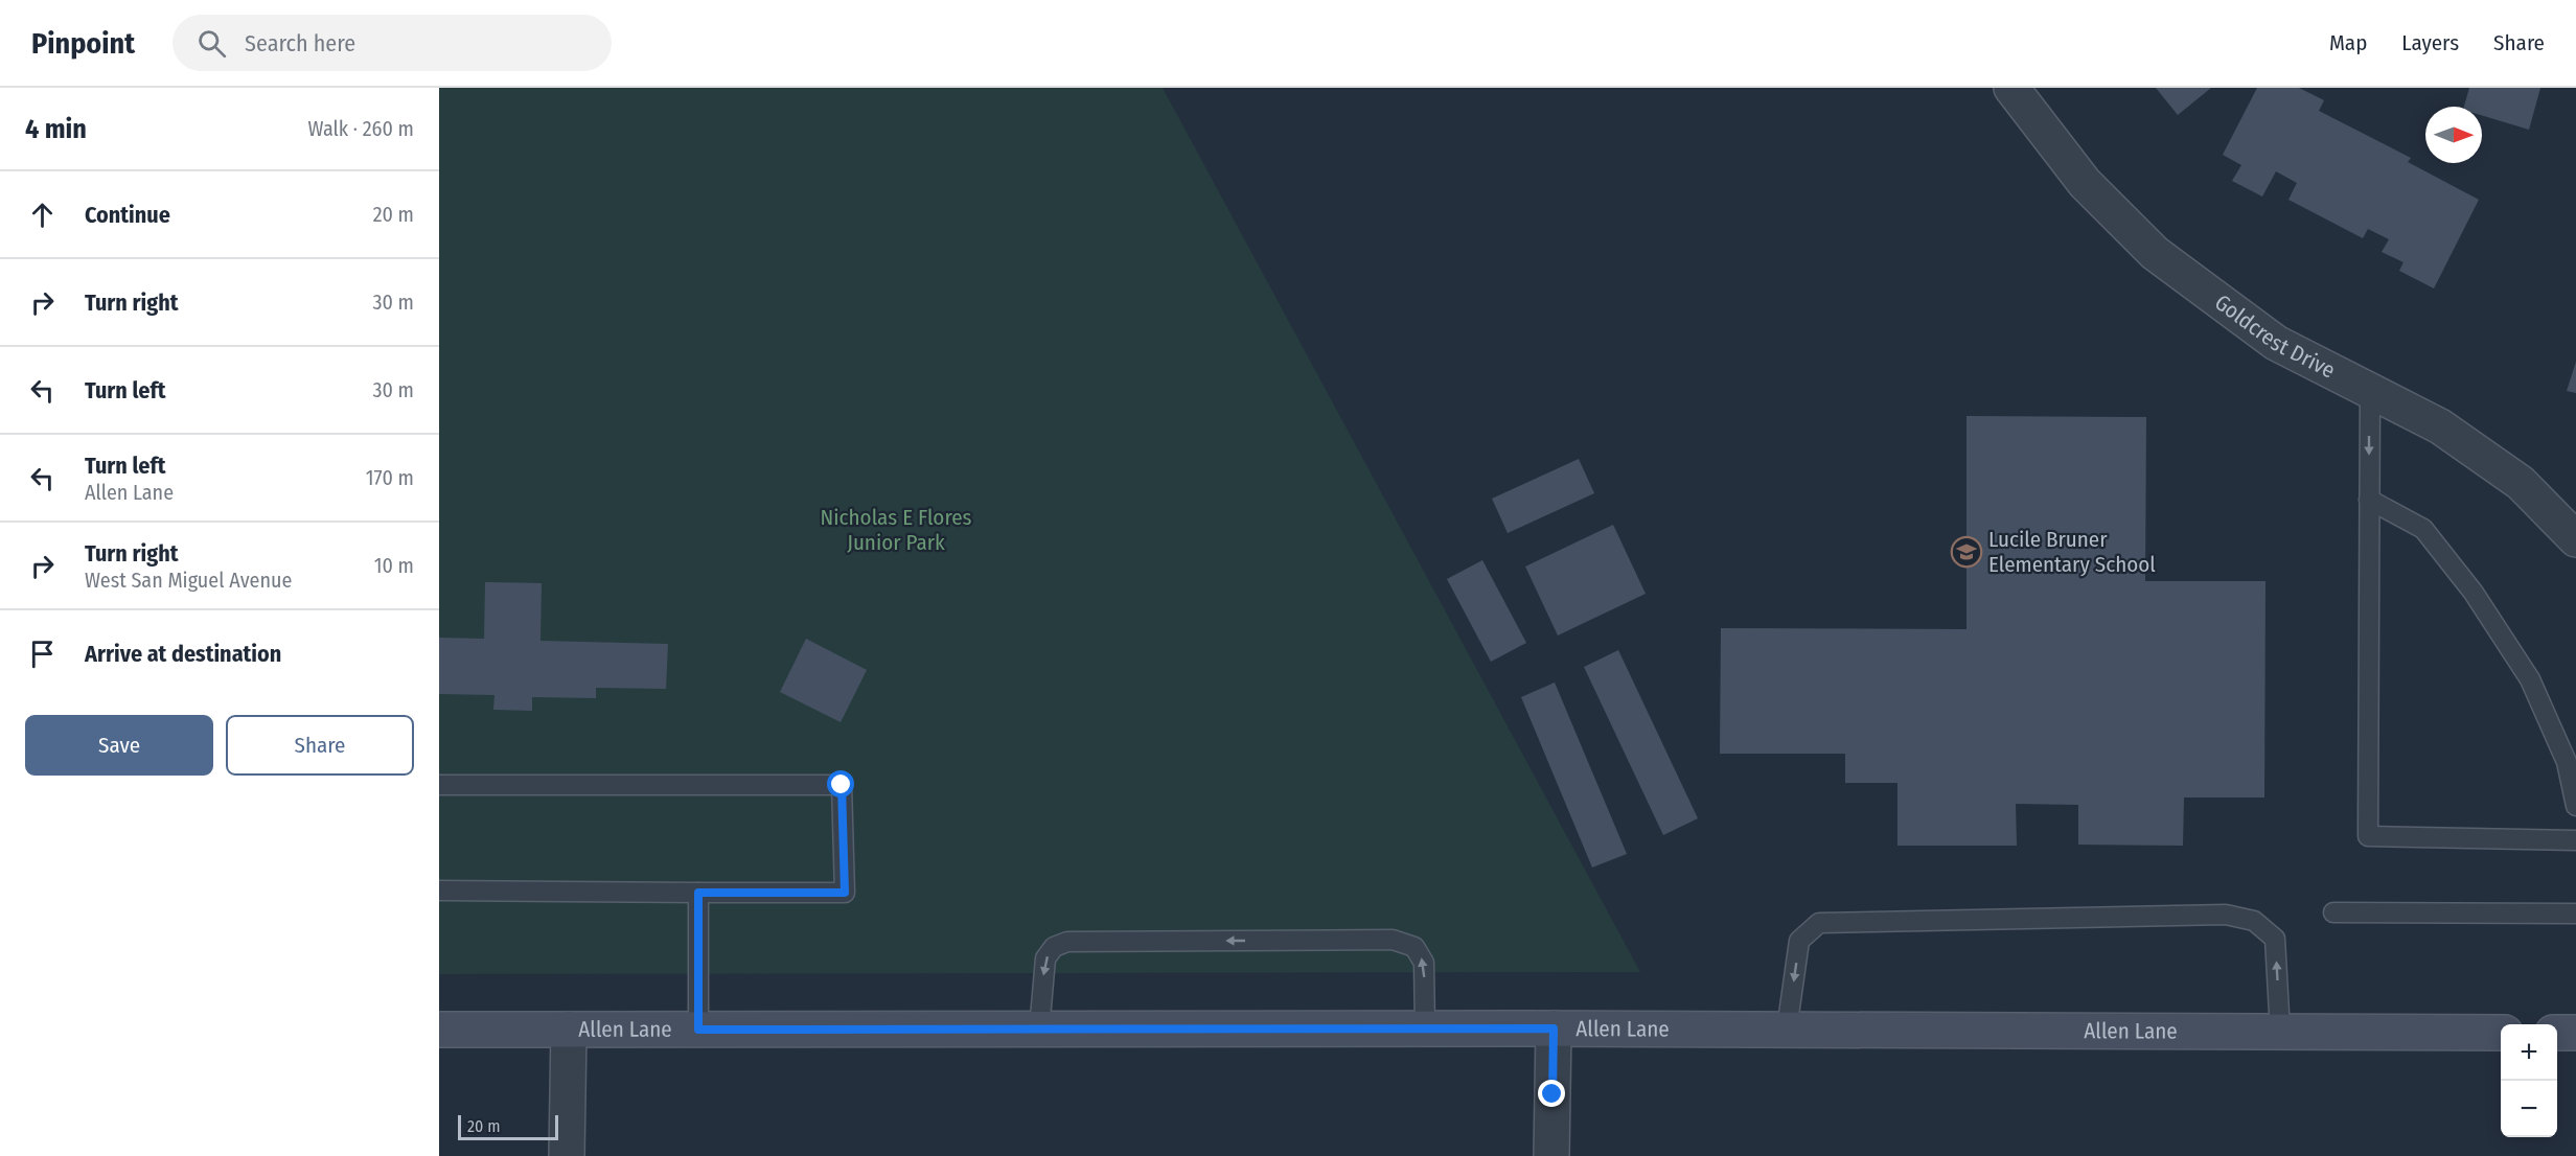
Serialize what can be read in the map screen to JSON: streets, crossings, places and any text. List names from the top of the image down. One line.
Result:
{"streets":{"main road":["Allen Lane"],"street":["Goldcrest Drive"]},"parks":["Nicholas E Flores Junior Park"],"places":{"school or university":["Lucile Bruner Elementary School"]},"scale_bar":"20 m","north":"right","page":{"header":"Pinpoint","search":"Search here","nav":["Map","Layers","Share"],"heading":["4 min","Walk · 260 m"],"list":[["Continue","20 m"],["Turn right","30 m"],["Turn left","30 m"],["Turn left","Allen Lane","170 m"],["Turn right","West San Miguel Avenue","10 m"],"Arrive at destination"],"buttons":["Save","Share"],"map_buttons":["+","−"],"scale":"20 m"}}
